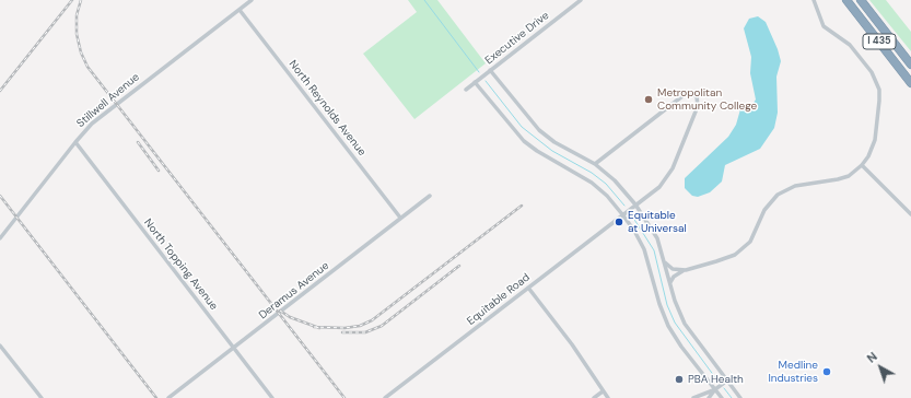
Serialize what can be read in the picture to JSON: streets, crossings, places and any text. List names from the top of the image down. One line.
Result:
{"streets":{"highway":["I 435"],"street":["Executive Drive","Stillwell Avenue","North Reynolds Avenue","North Topping Avenue","Deramus Avenue","Equitable Road"]},"crossings":[["Stillwell Avenue","North Reynolds Avenue"],["Stillwell Avenue","North Topping Avenue"],["North Reynolds Avenue","Deramus Avenue"],["North Topping Avenue","Deramus Avenue"]],"places":["Metropolitan Community College","Equitable at Universal","Medline Industries","PBA Health"],"north":"top left"}
